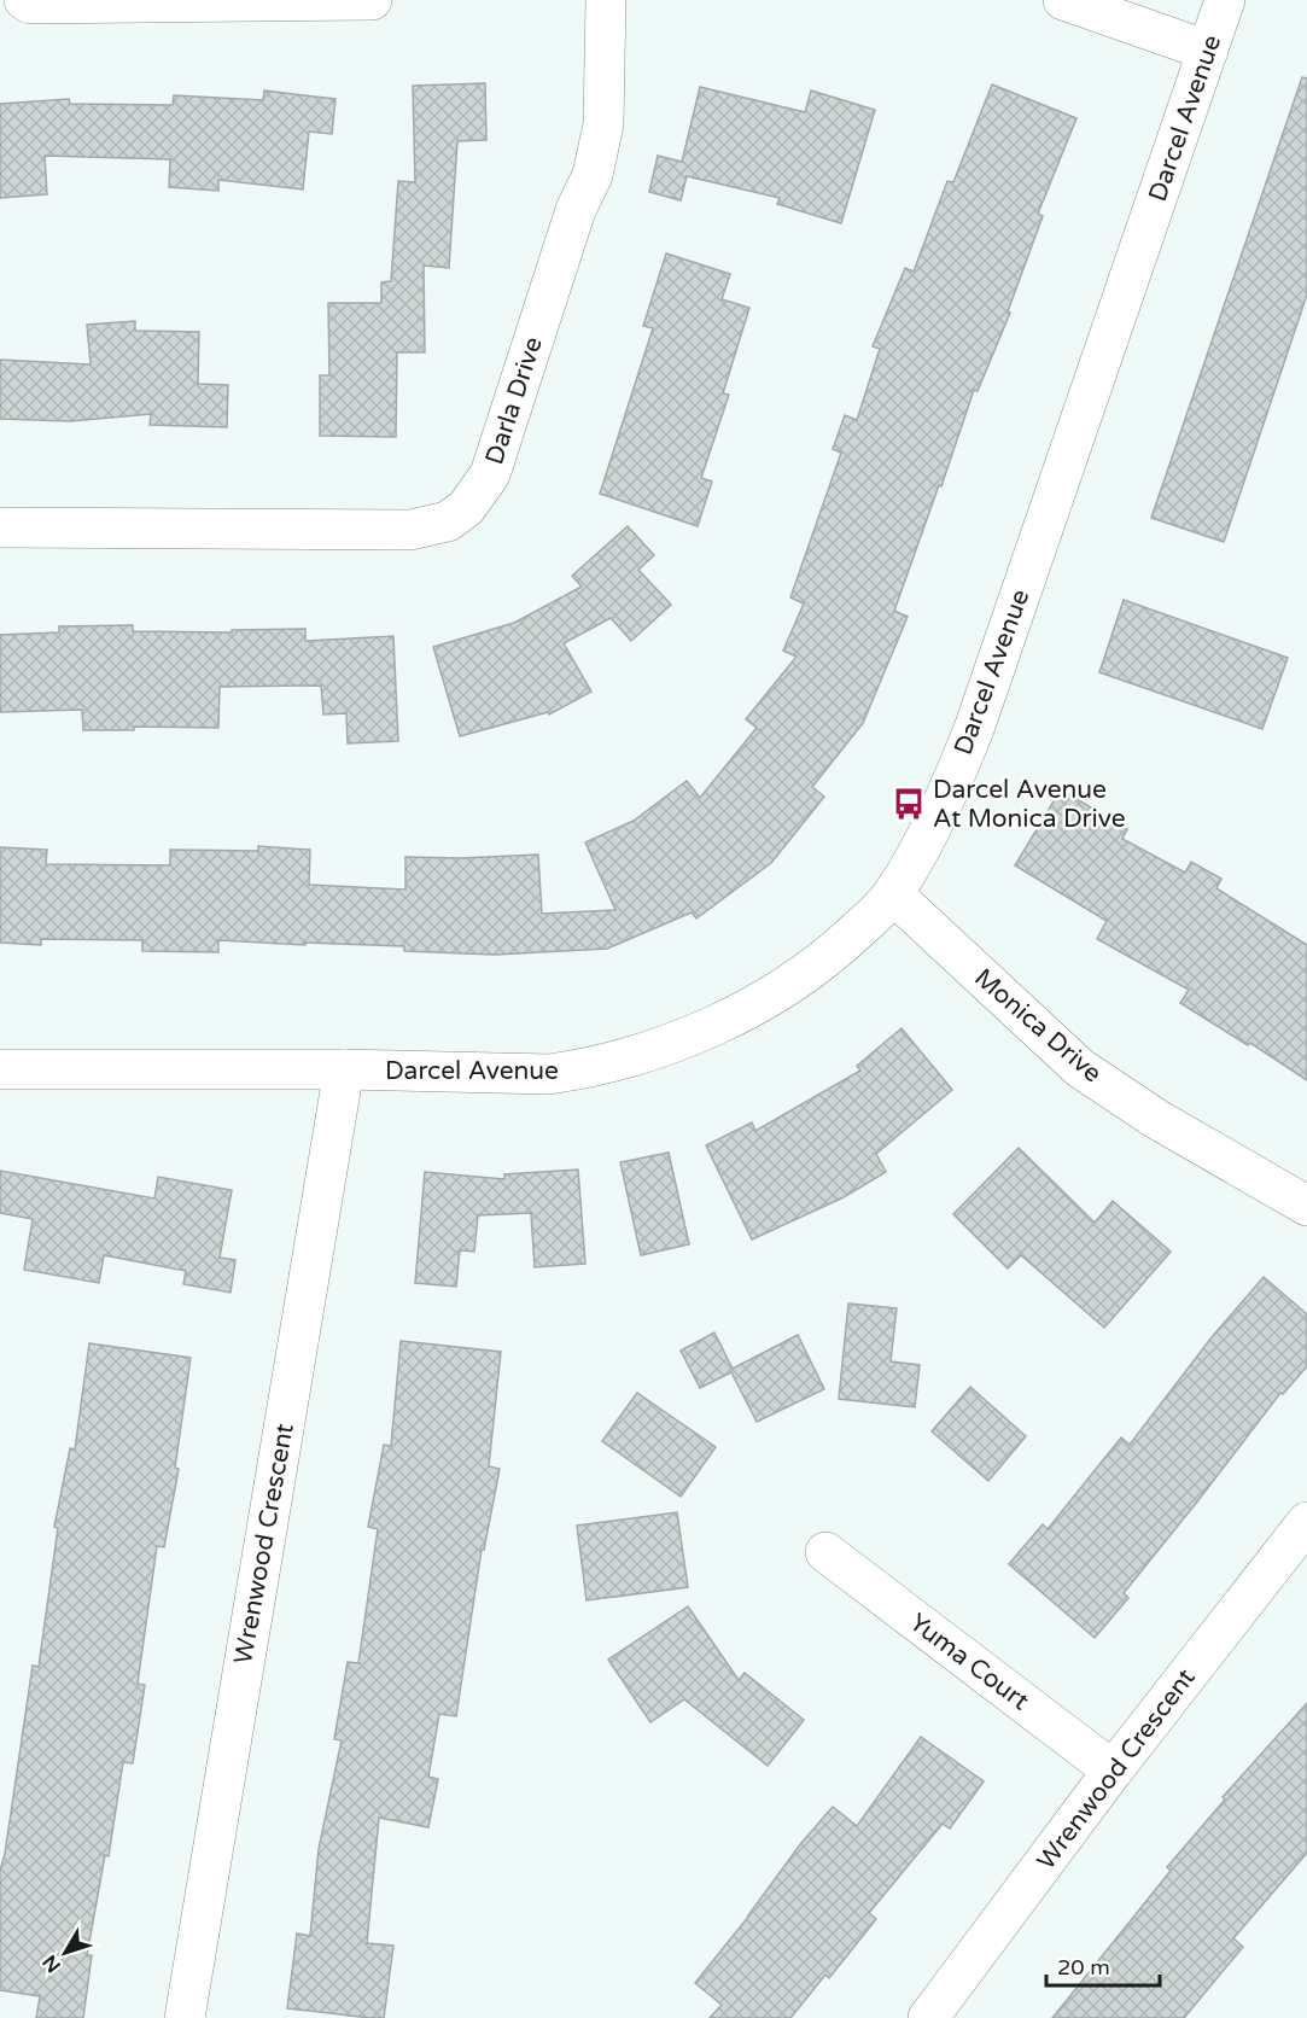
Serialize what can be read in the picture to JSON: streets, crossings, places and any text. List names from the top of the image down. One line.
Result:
{"streets":{"street":["Darcel Avenue","Darla Drive","Monica Drive","Wrenwood Crescent","Yuma Court"]},"crossings":[["Darcel Avenue","Monica Drive"],["Darcel Avenue","Wrenwood Crescent"],["Wrenwood Crescent","Yuma Court"]],"places":{"bus stop":["Darcel Avenue At Monica Drive"]},"scale_bar":"20 m","north":"bottom left"}
